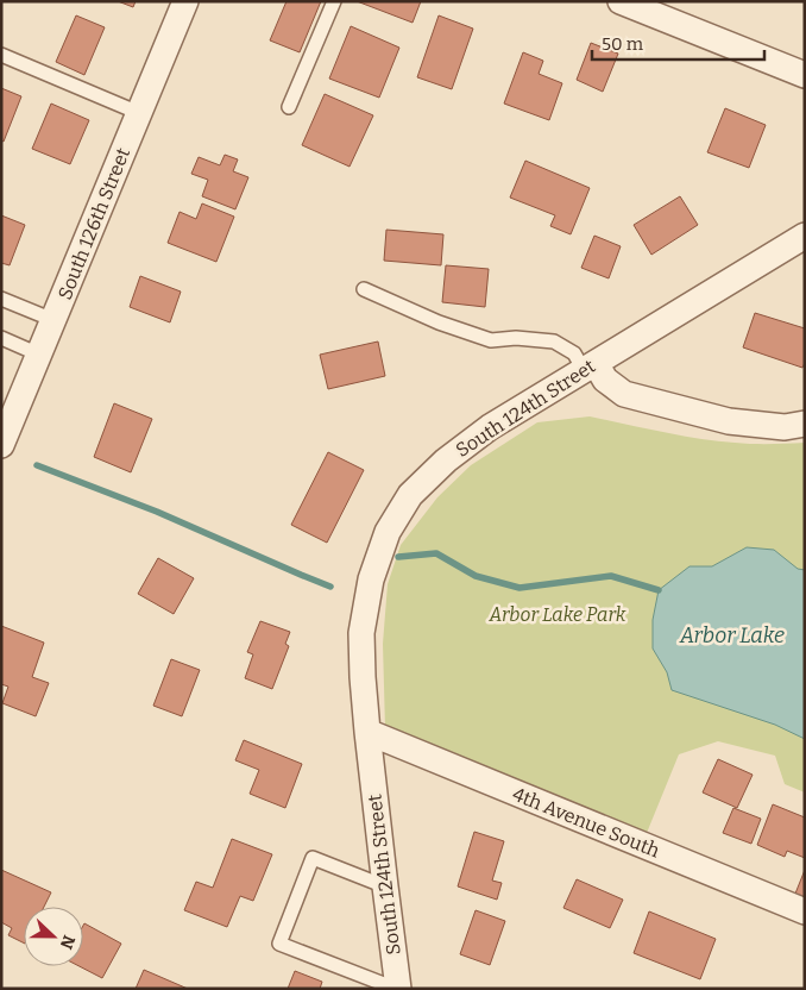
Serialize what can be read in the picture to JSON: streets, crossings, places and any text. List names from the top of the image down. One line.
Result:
{"streets":{"street":["South 126th Street","South 124th Street","4th Avenue South"]},"crossings":[["South 124th Street","4th Avenue South"]],"water":["Arbor Lake"],"parks":["Arbor Lake Park"],"scale_bar":"50 m","north":"right"}
